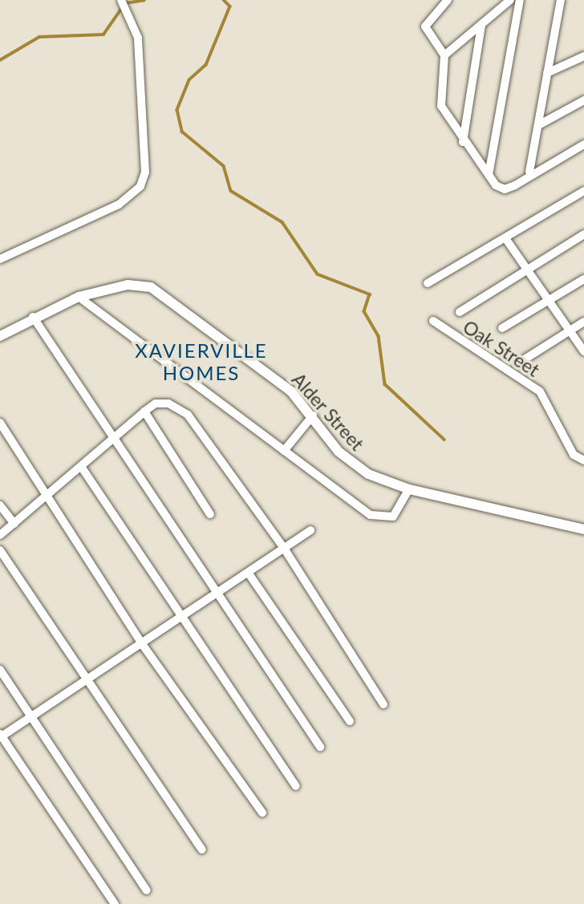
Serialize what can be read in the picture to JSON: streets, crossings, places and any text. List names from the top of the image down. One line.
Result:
{"streets":{"street":["Oak Street","Alder Street"]},"districts":["XAVIERVILLE HOMES"]}
